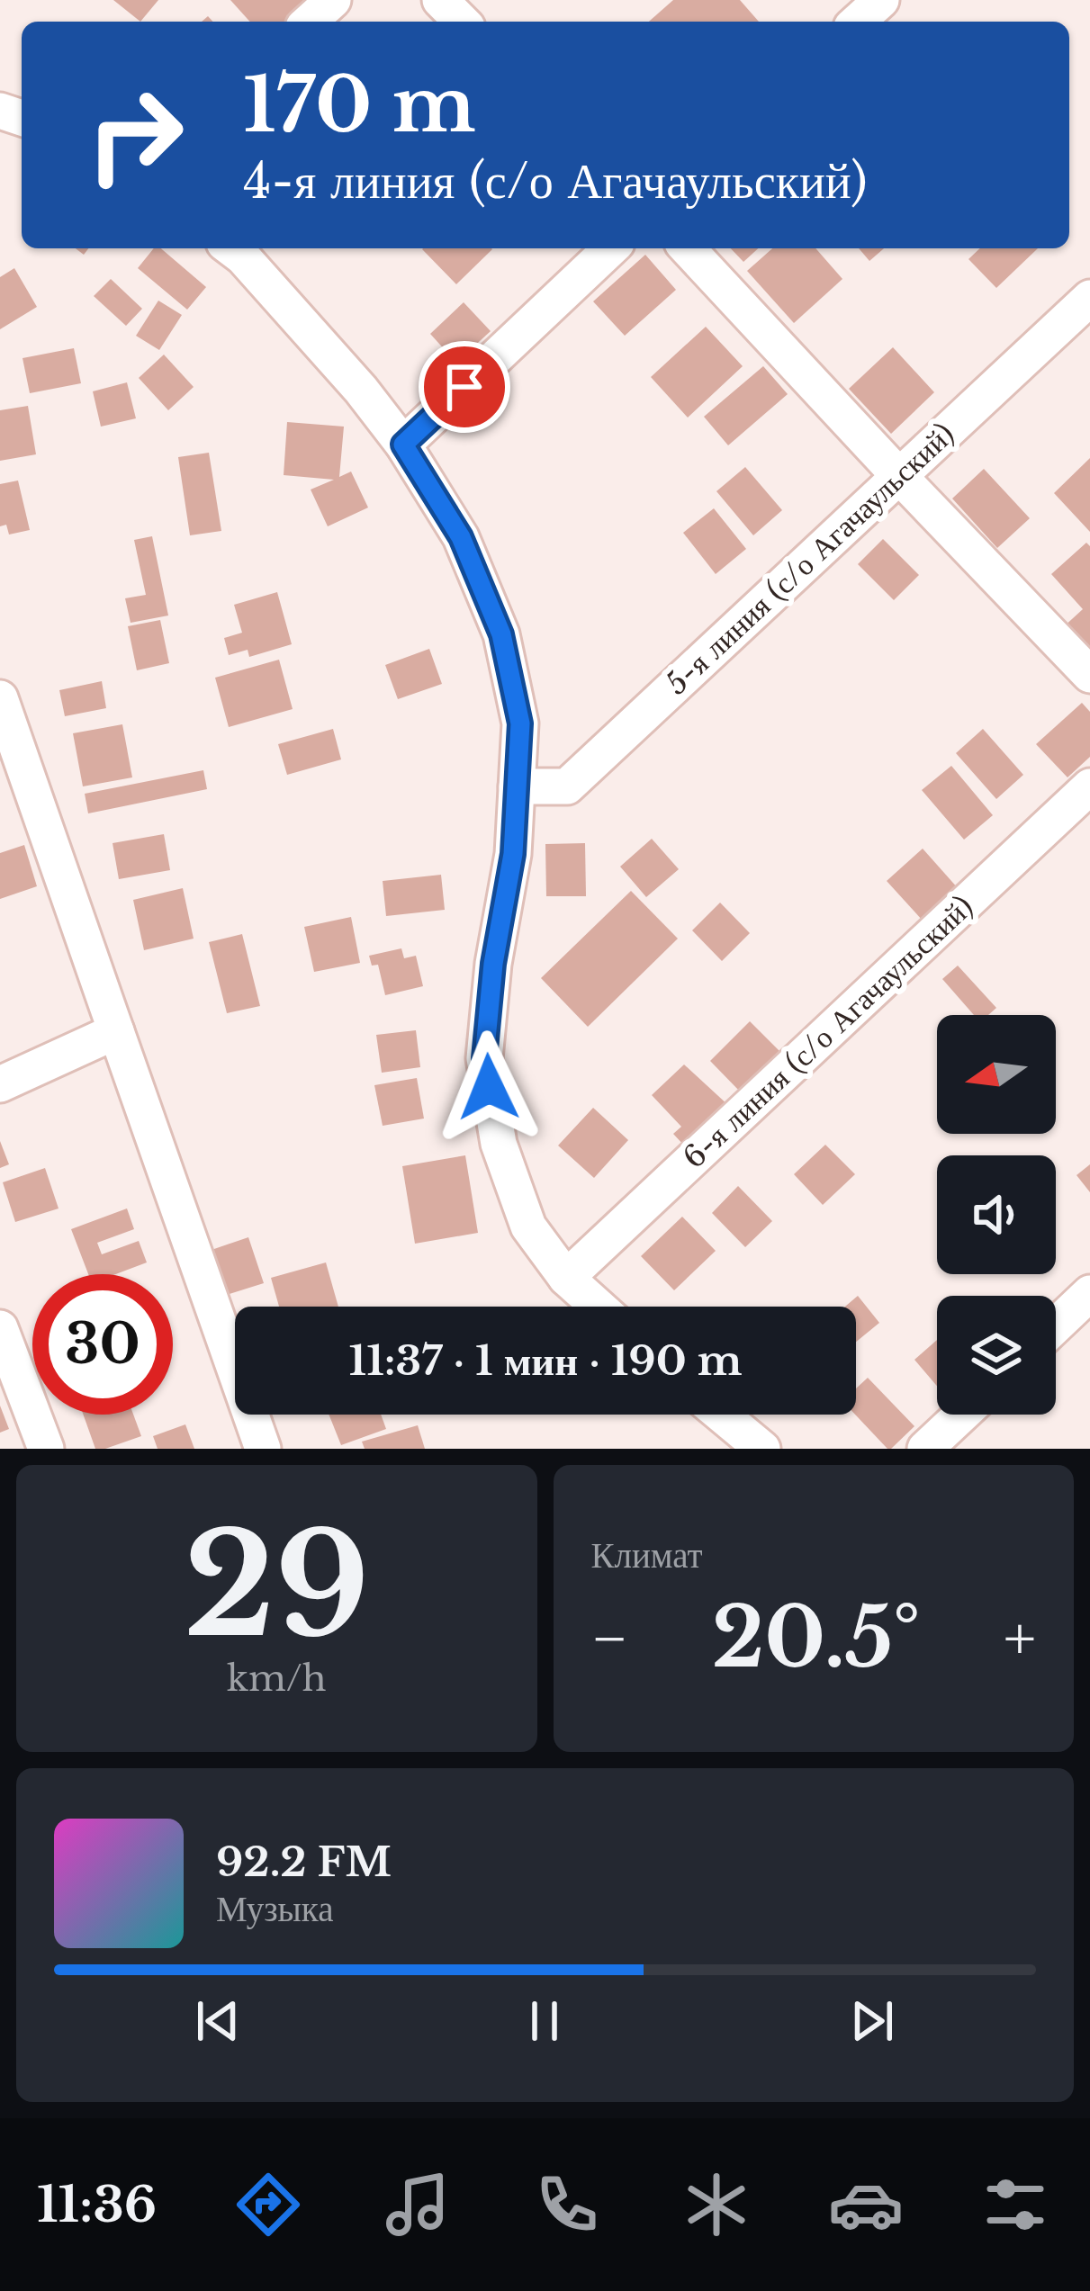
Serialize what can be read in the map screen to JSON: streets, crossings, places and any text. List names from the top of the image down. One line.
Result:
{"streets":{"street":["5-я линия (с/о Агачаульский)","6-я линия (с/о Агачаульский)"]},"north":"left","page":{"turn":["170 m","4-я линия (с/о Агачаульский)"],"limit":"30","trip":"11:37 · 1 мин · 190 m","tile":[["29","km/h"],"Климат"],"heat":["−","20.5°","+"],"song":["92.2 FM","Музыка"],"tabs":"11:36"}}
